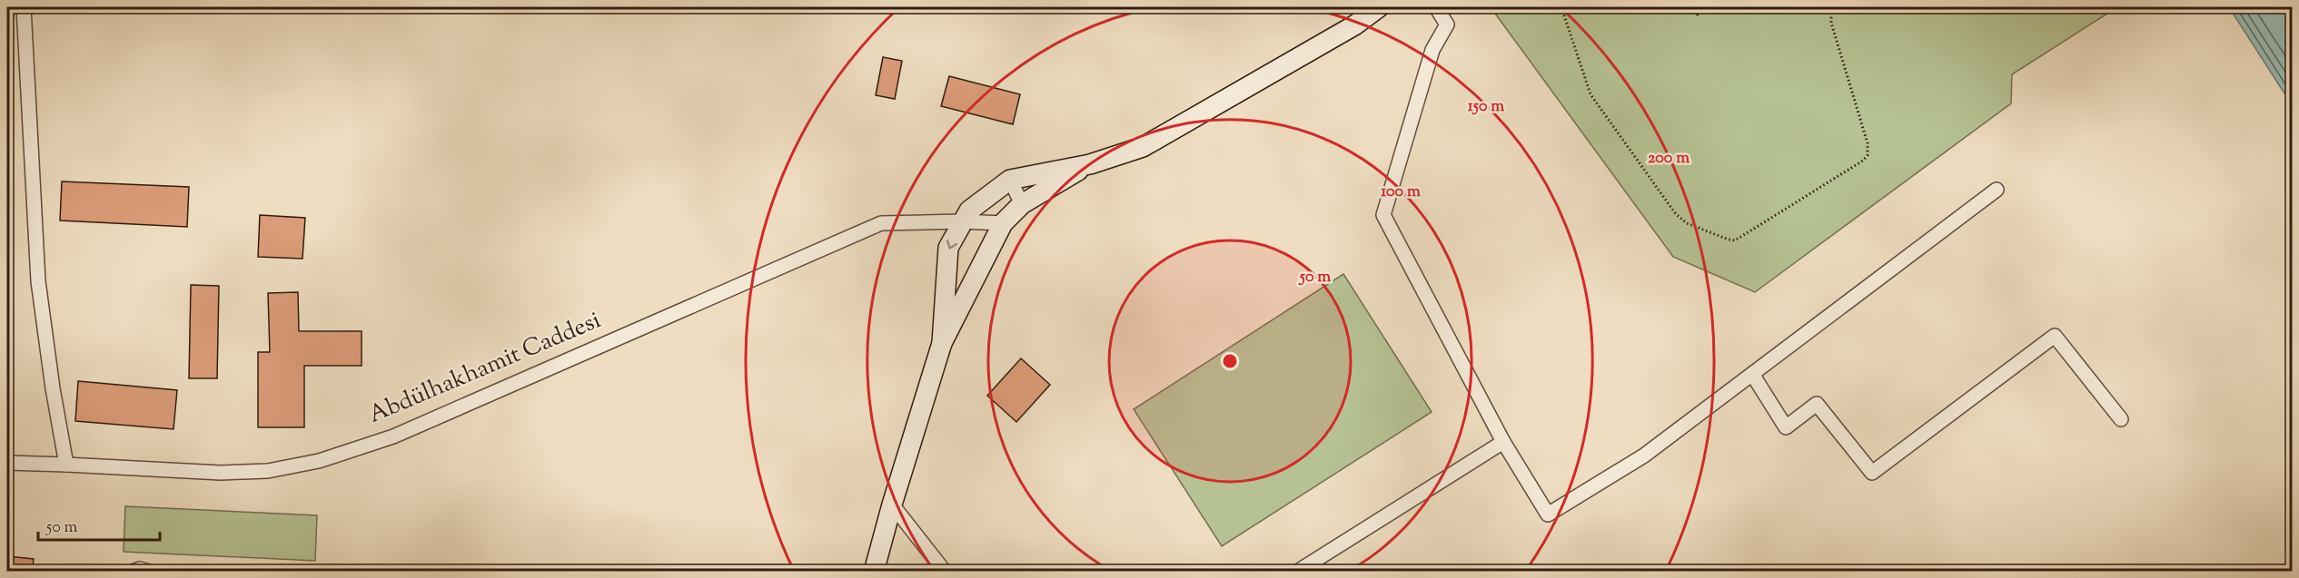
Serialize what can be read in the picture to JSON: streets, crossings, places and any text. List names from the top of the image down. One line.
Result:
{"streets":{"street":["Abdülhakhamit Caddesi"]},"scale_bar":"50 m","rings":["150 m","200 m","100 m","50 m"]}
